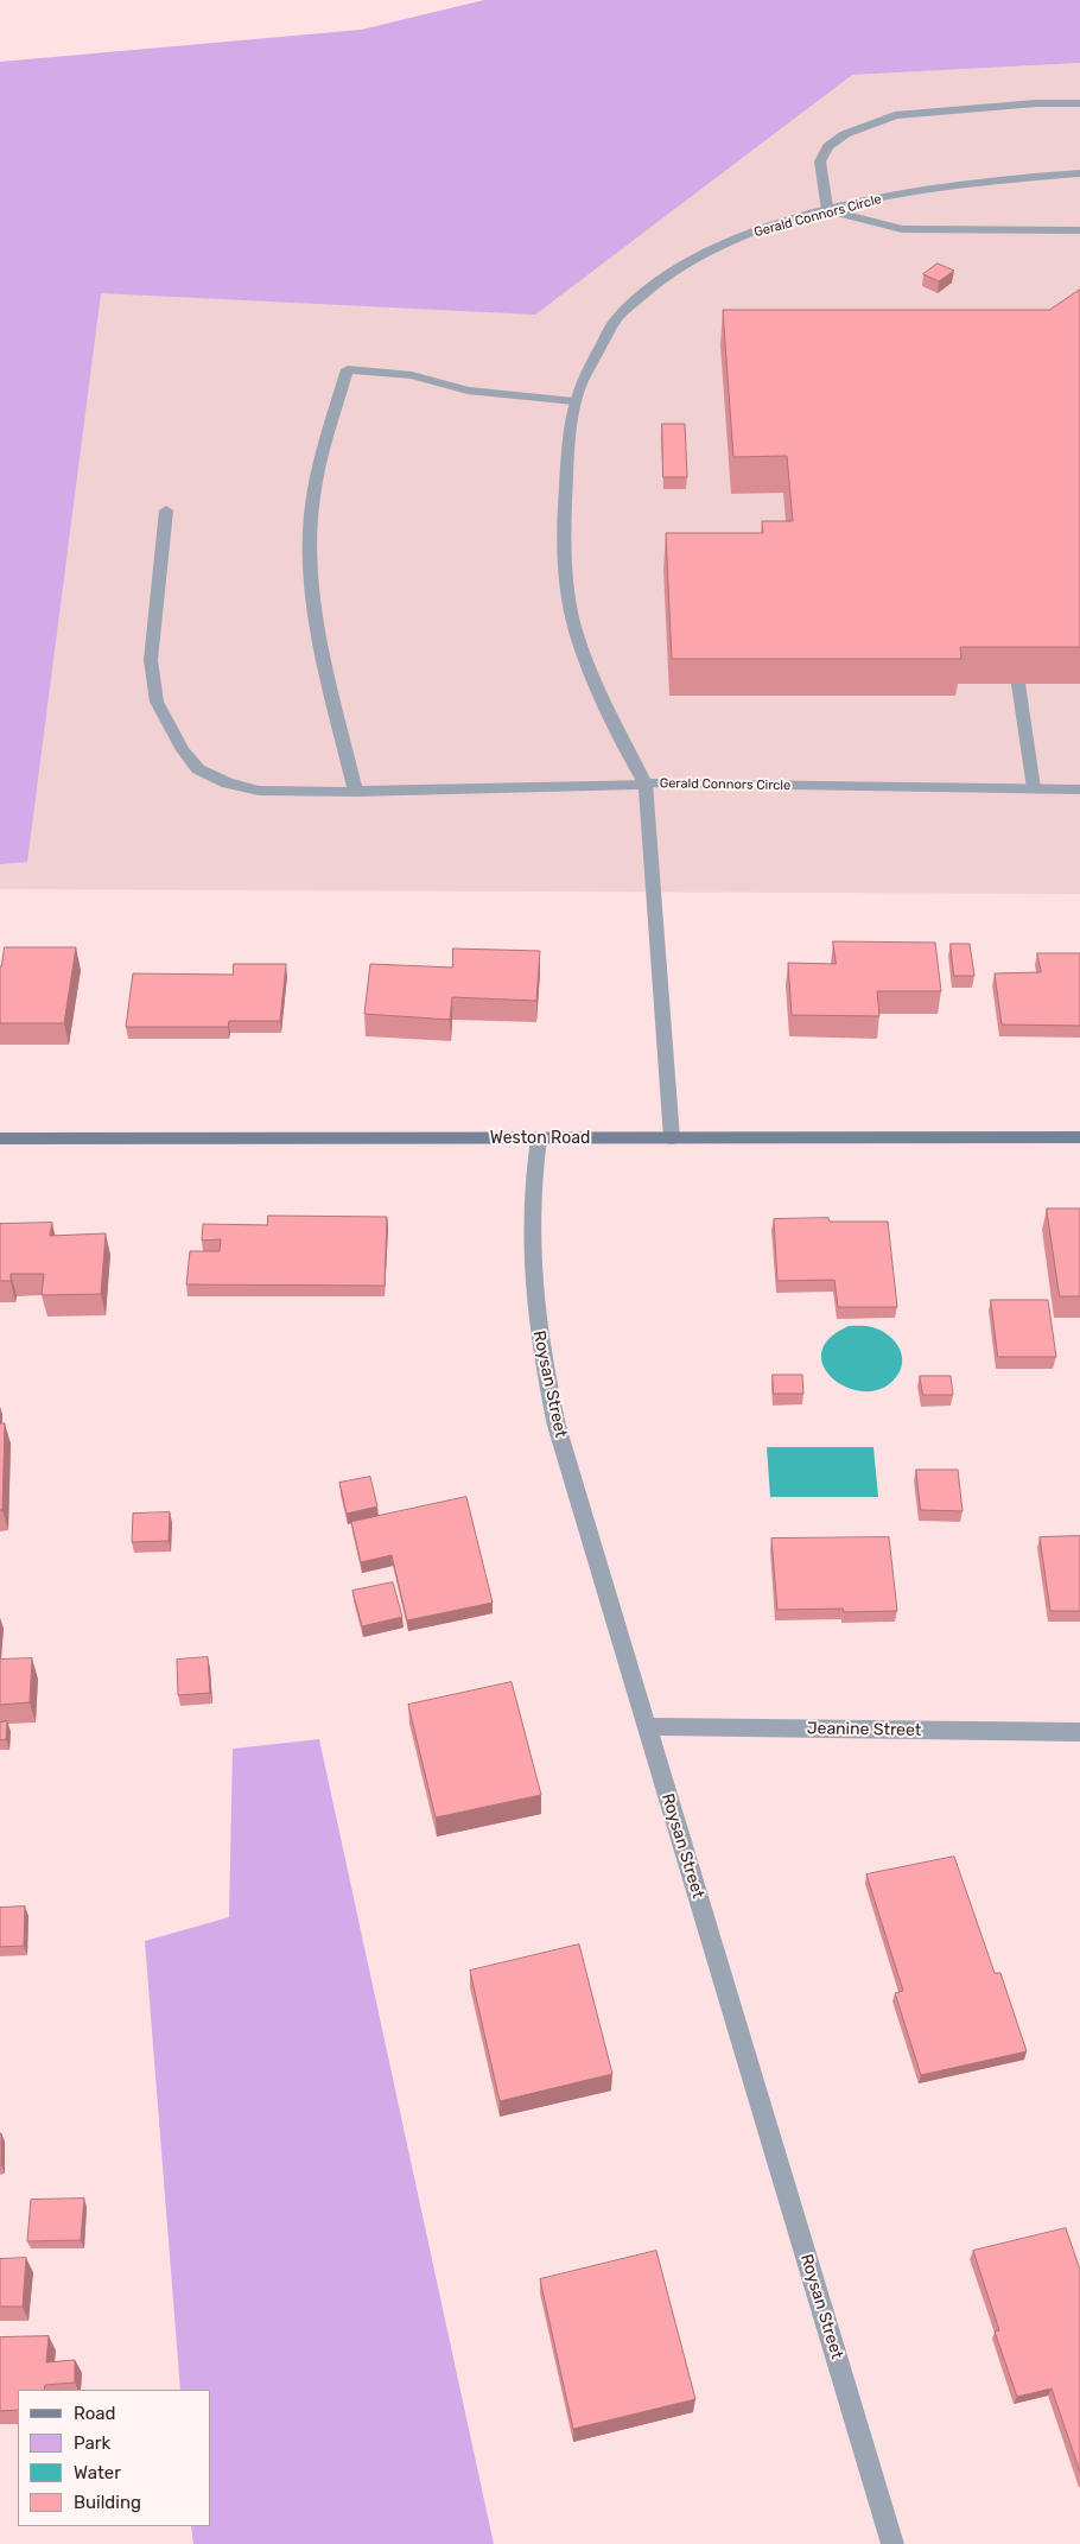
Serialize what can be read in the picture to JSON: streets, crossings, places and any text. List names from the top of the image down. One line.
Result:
{"streets":{"street":["Gerald Connors Circle","Weston Road","Roysan Street","Jeanine Street"]},"crossings":[["Weston Road","Roysan Street"],["Roysan Street","Jeanine Street"]],"legend":["Road","Park","Water","Building"]}
